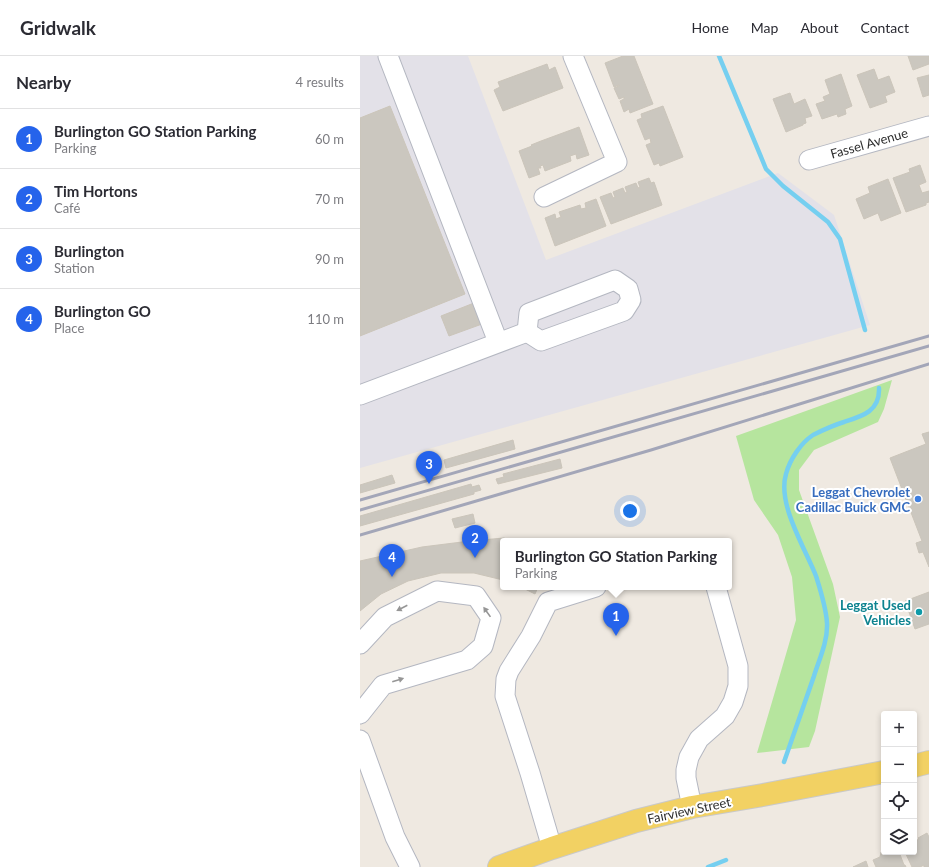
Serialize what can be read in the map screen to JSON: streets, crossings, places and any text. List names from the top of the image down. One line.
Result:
{"streets":{"main road":["Fairview Street"],"street":["Fassel Avenue"]},"places":["Leggat Chevrolet Cadillac Buick GMC","Leggat Used Vehicles"],"page":{"header":"Gridwalk","nav":["Home","Map","About","Contact"],"heading":["Nearby","4 results"],"list":[{"mark":"1","name":"Burlington GO Station Parking","note":"Parking","value":"60 m"},{"mark":"2","name":"Tim Hortons","note":"Café","value":"70 m"},{"mark":"3","name":"Burlington","note":"Station","value":"90 m"},{"mark":"4","name":"Burlington GO","note":"Place","value":"110 m"}],"pins":["3","2","4","1"],"popup":["Burlington GO Station Parking","Parking"],"map_buttons":["+","−"]}}
